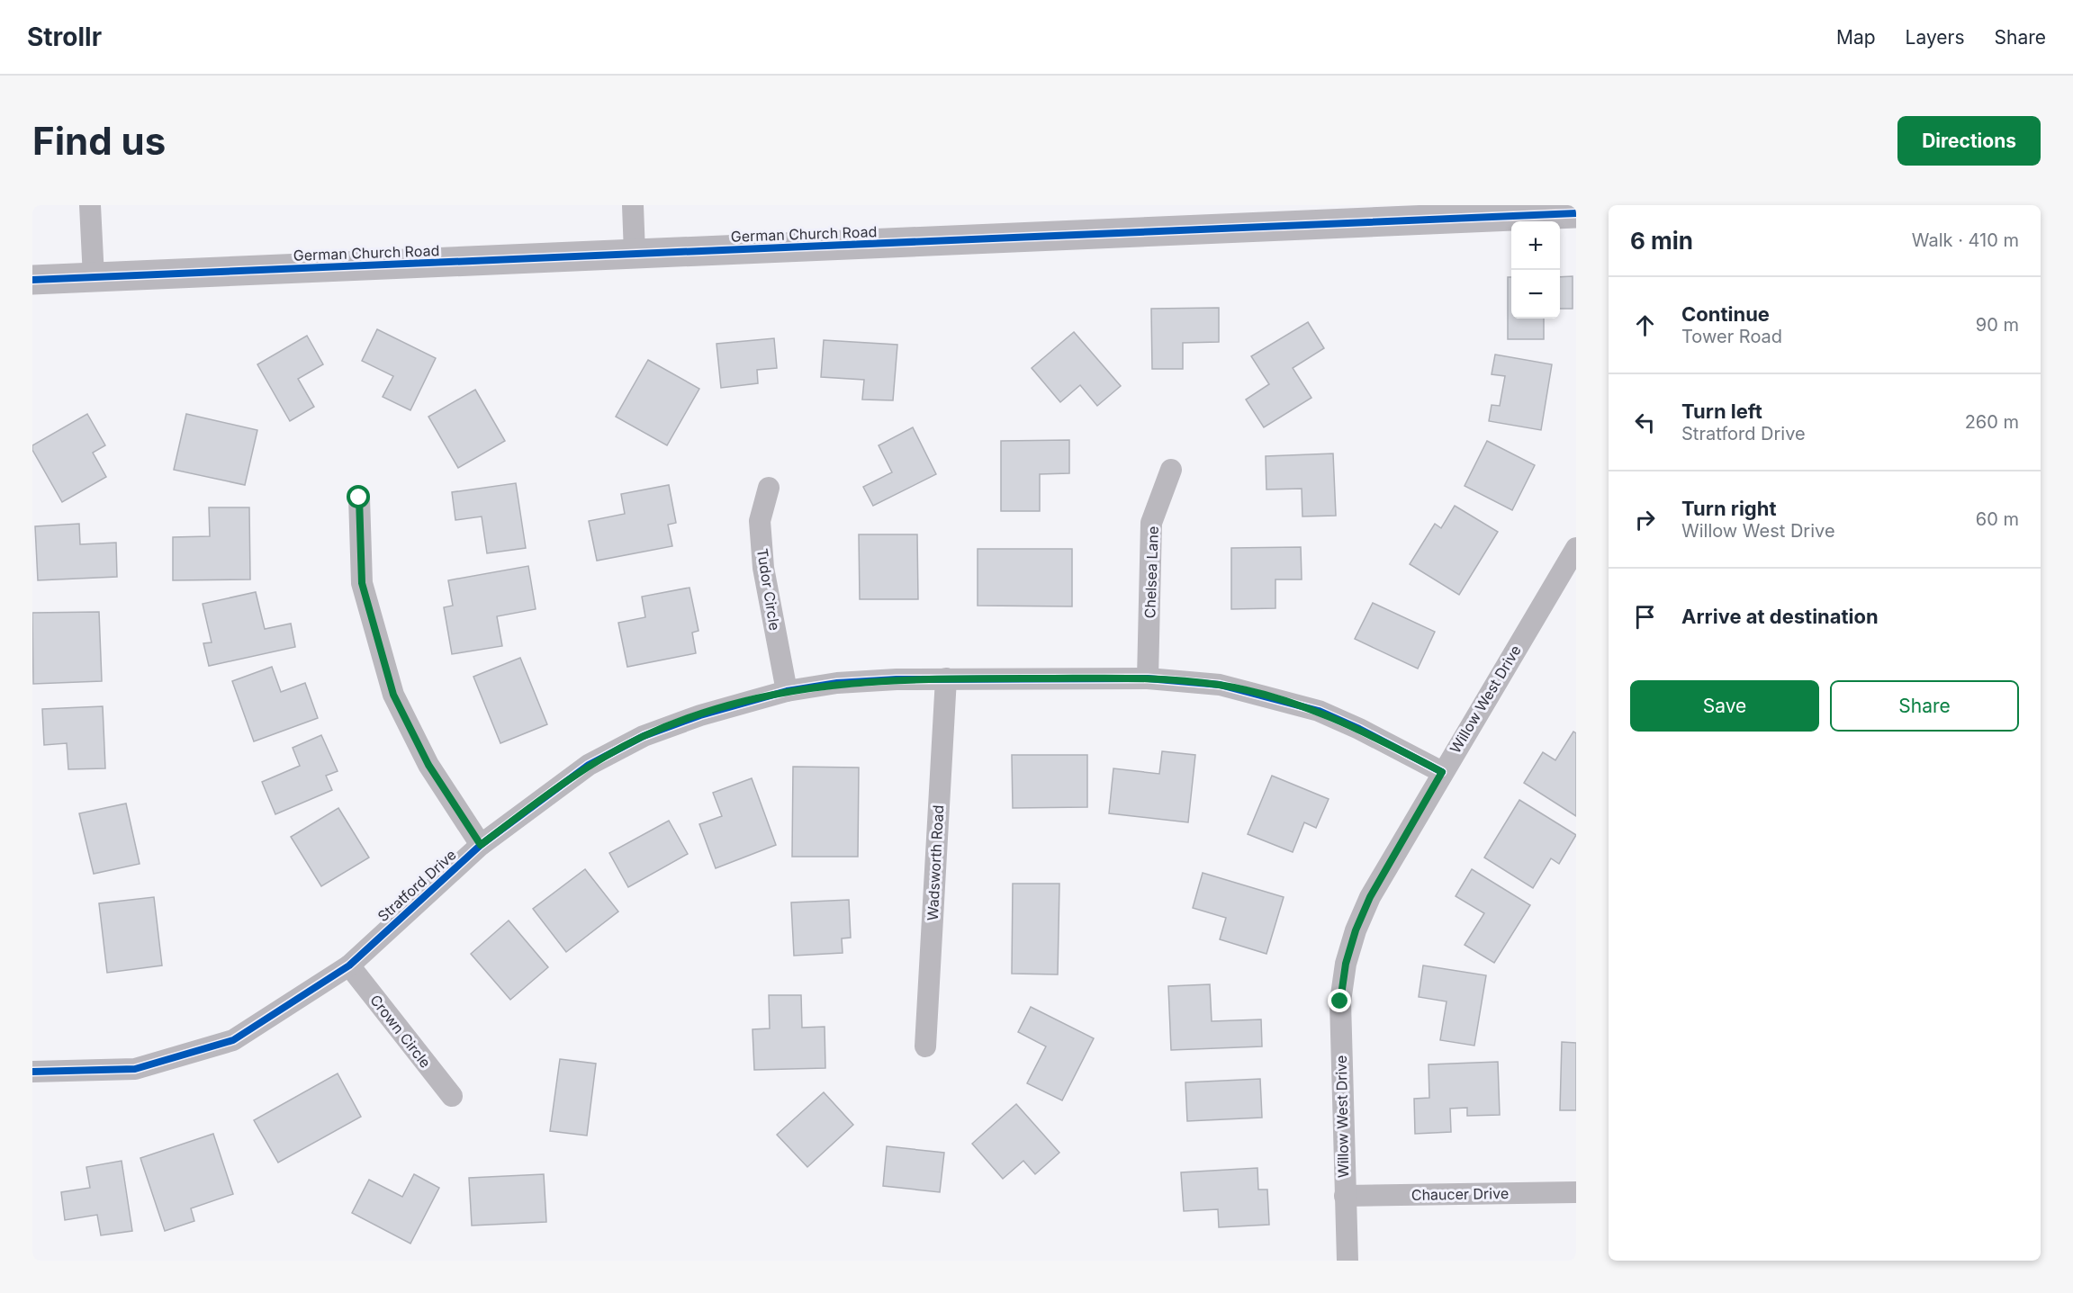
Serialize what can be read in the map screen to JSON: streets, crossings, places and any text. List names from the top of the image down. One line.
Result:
{"streets":{"street":["German Church Road","Chelsea Lane","Tudor Circle","Willow West Drive","Wadsworth Road","Stratford Drive","Crown Circle","Chaucer Drive"]},"crossings":[["Chelsea Lane","Stratford Drive"],["Tudor Circle","Stratford Drive"],["Willow West Drive","Stratford Drive"],["Willow West Drive","Chaucer Drive"],["Wadsworth Road","Stratford Drive"],["Stratford Drive","Crown Circle"]],"page":{"header":"Strollr","nav":["Map","Layers","Share"],"buttons":["Directions",["Save","Share"]],"title":"Find us","heading":["6 min","Walk · 410 m"],"map_buttons":["+","−"],"list":[["Continue","Tower Road","90 m"],["Turn left","Stratford Drive","260 m"],["Turn right","Willow West Drive","60 m"],"Arrive at destination"]}}
